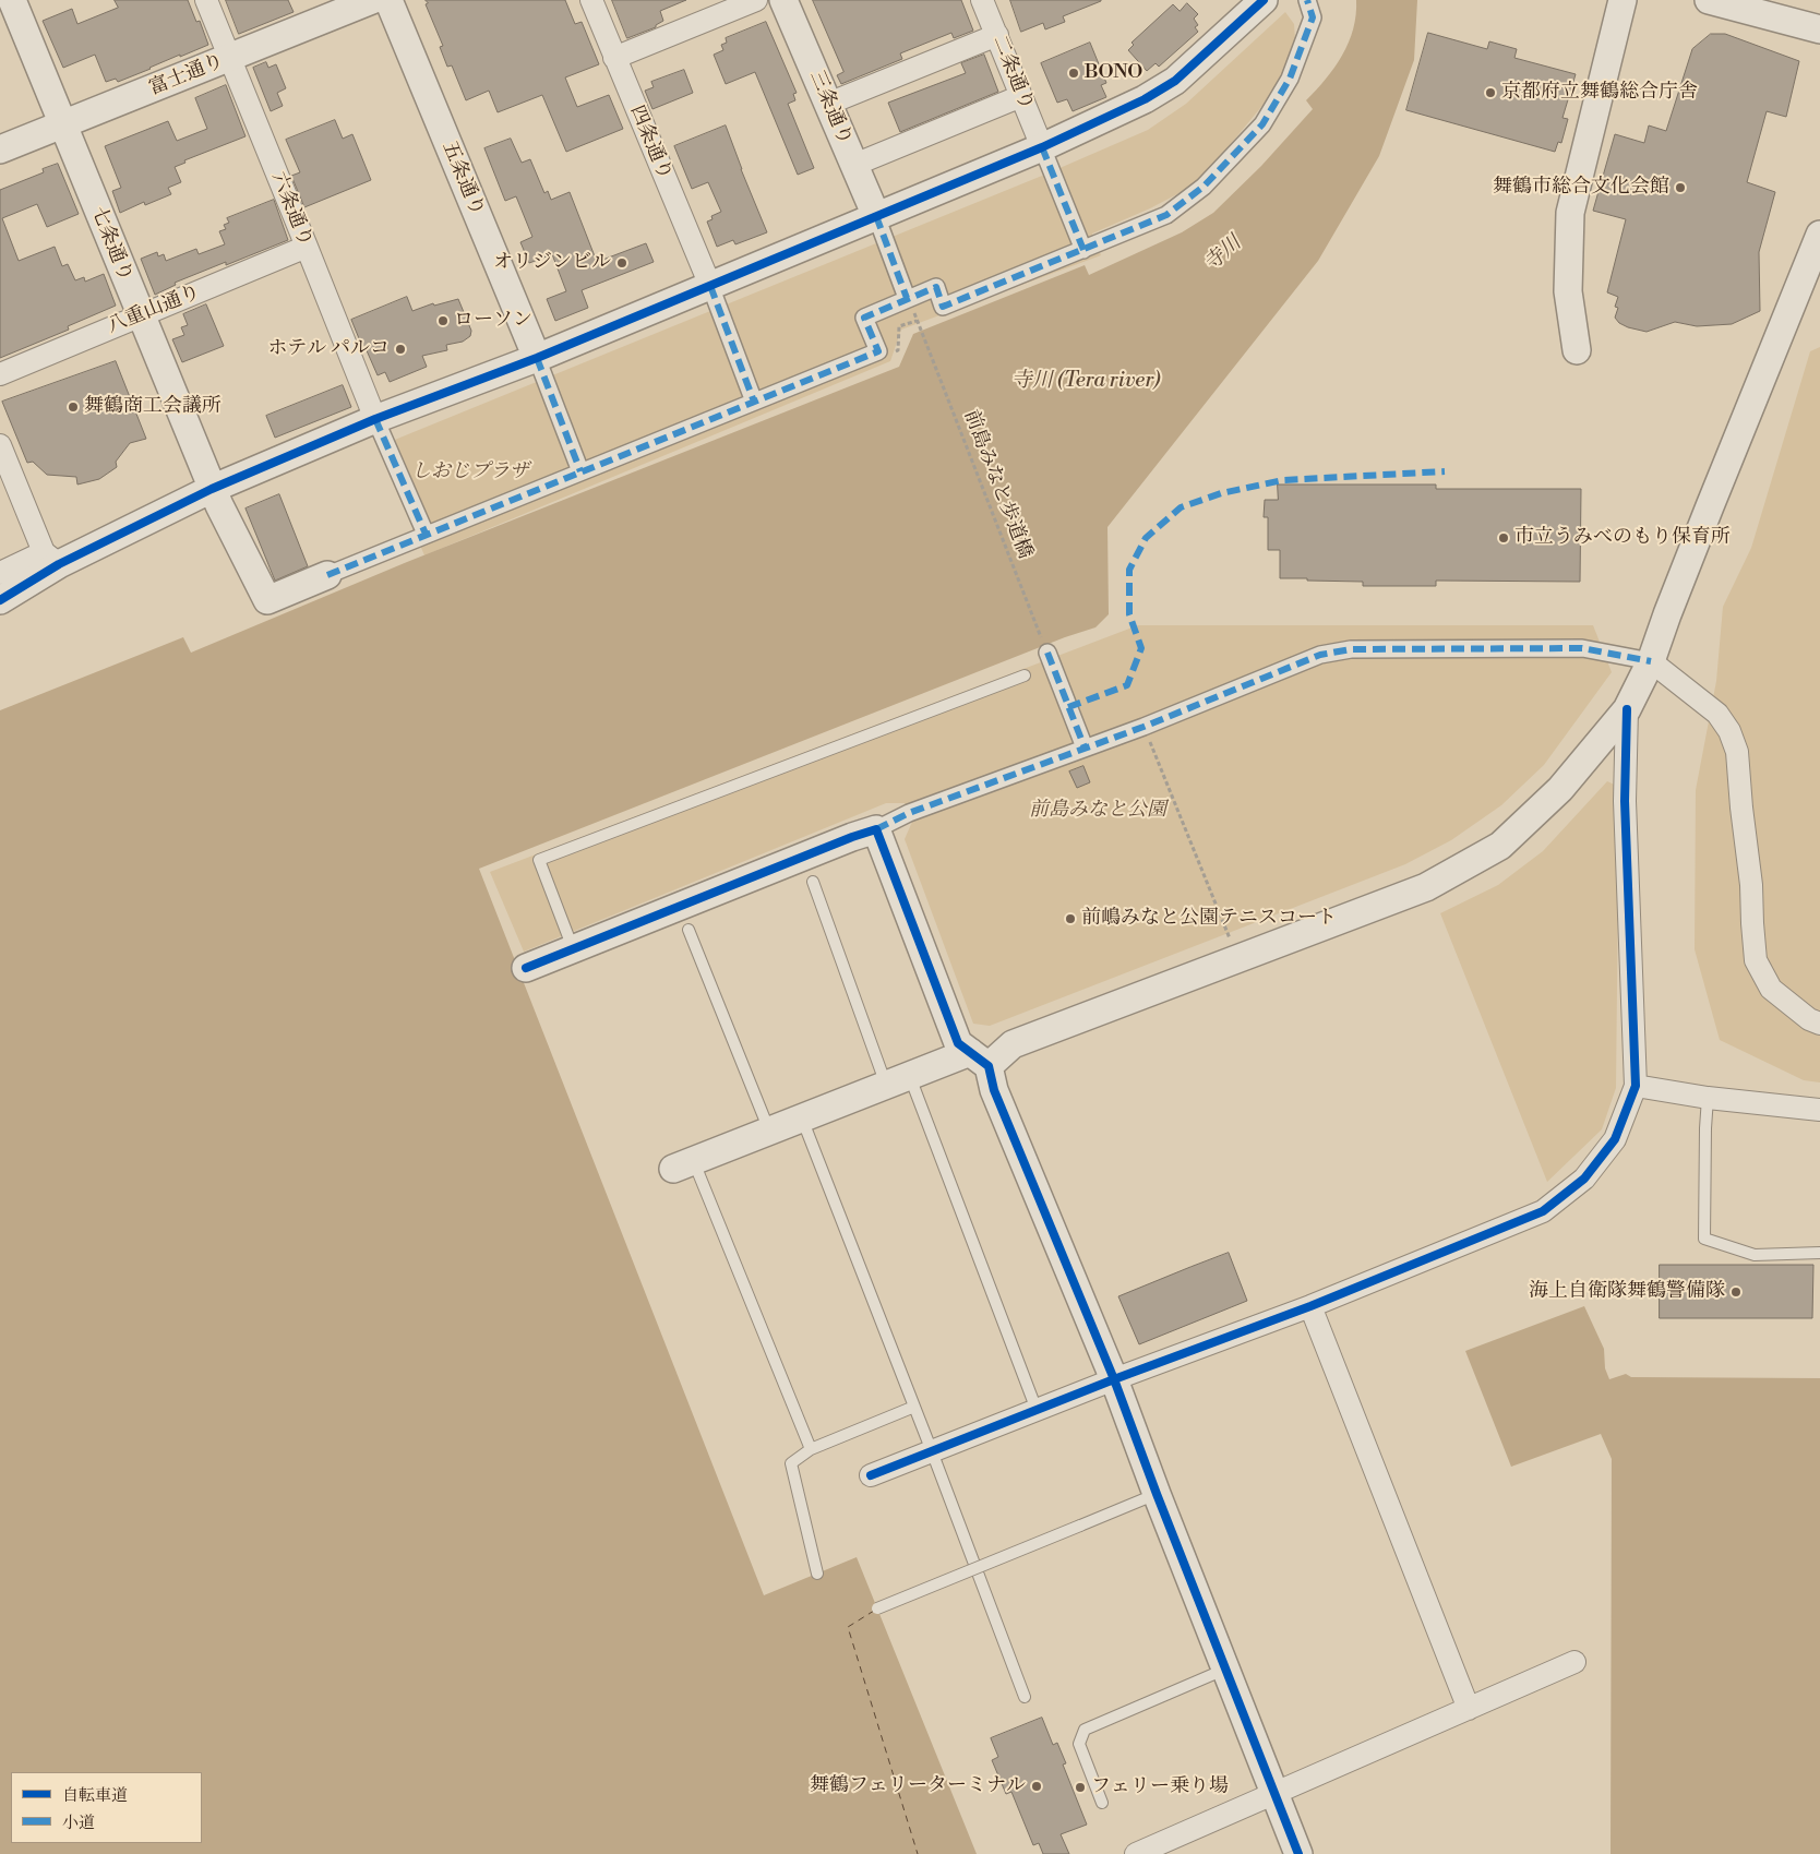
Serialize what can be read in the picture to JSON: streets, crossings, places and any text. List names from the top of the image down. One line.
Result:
{"streets":{"street":["二条通り","富士通り","三条通り","四条通り","五条通り","六条通り","七条通り","八重山通り"],"path":["前島みなと歩道橋"]},"crossings":[["富士通り","六条通り"],["富士通り","七条通り"],["六条通り","八重山通り"],["七条通り","八重山通り"]],"water":["寺川","寺川 (Tera river)"],"parks":["しおじプラザ","前島みなと公園"],"places":["BONO","京都府立舞鶴総合庁舎","舞鶴市総合文化会館","オリジンビル","ローソン","ホテル パルコ","舞鶴商工会議所","市立うみべのもり保育所","前嶋みなと公園テニスコート","海上自衛隊舞鶴警備隊","舞鶴フェリーターミナル","フェリー乗り場"],"legend":["自転車道","小道"]}
